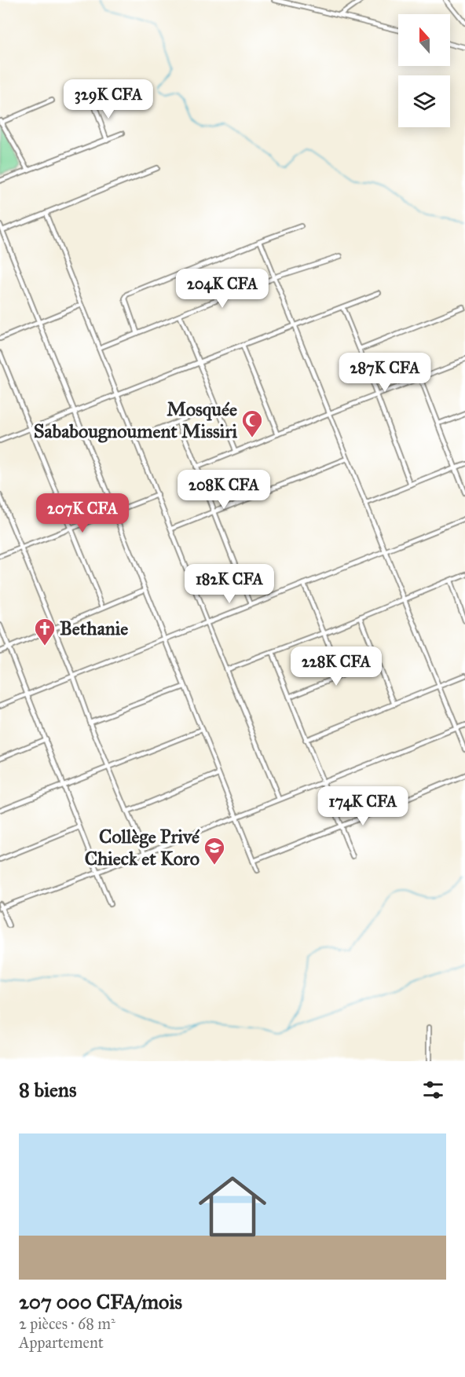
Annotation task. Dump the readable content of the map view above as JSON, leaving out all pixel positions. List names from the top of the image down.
{
  "places": {
    "mosque": ["Mosquée Sababougnoument Missiri"],
    "church": ["Bethanie"],
    "school or university": ["Collège Privé Chieck et Koro"]
  },
  "north": "top",
  "page": {
    "price": [
      "329K CFA",
      "204K CFA",
      "287K CFA",
      "208K CFA",
      "207K CFA",
      "182K CFA",
      "228K CFA",
      "174K CFA"
    ],
    "heading": "8 biens",
    "list": [
      {
        "name": "207 000 CFA/mois",
        "note": "2 pièces · 68 m² · Appartement"
      }
    ]
  }
}
